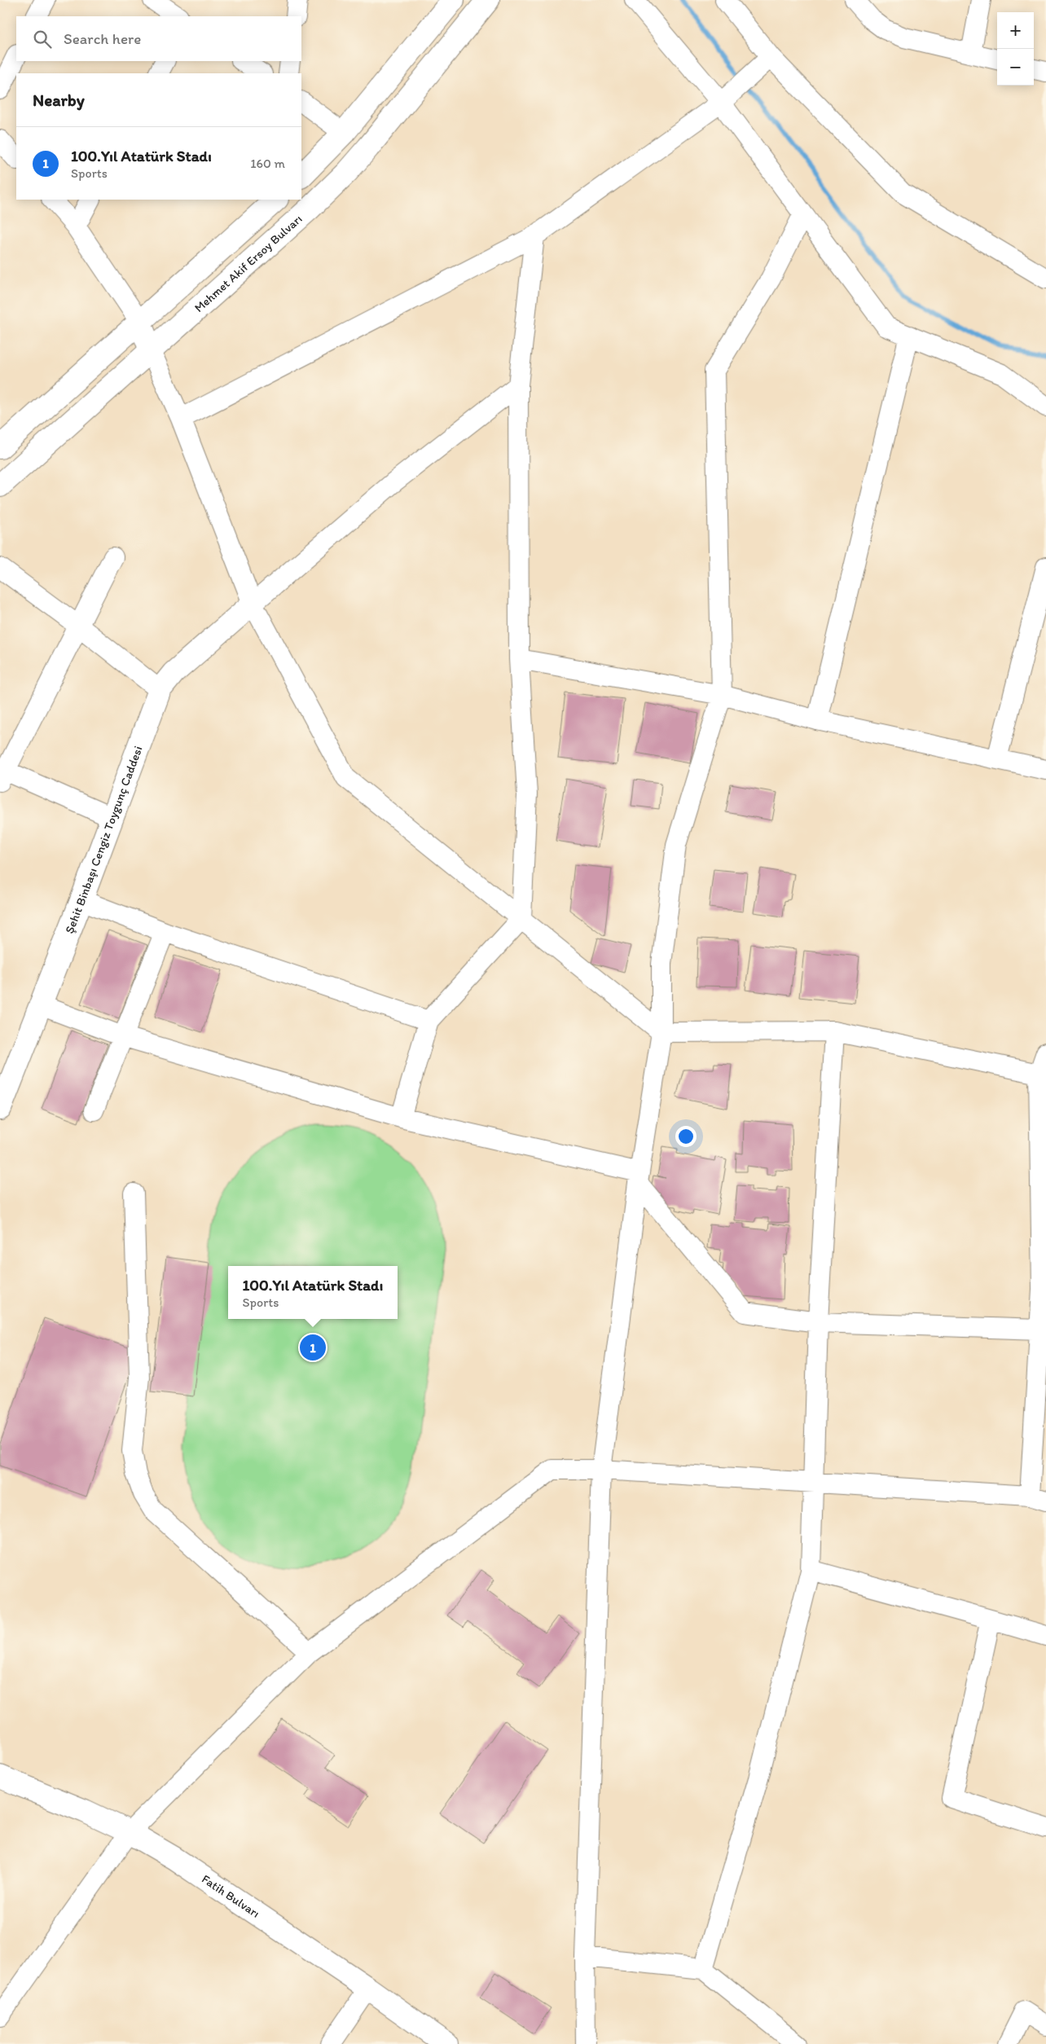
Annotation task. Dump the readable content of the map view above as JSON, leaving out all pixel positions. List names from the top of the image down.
{
  "streets": {
    "main road": ["Mehmet Akif Ersoy Bulvarı", "Şehit Binbaşı Cengiz Toygunç Caddesi", "Fatih Bulvarı"]
  },
  "page": {
    "map_buttons": ["+", "−"],
    "search": "Search here",
    "heading": "Nearby",
    "list": [
      {
        "mark": "1",
        "name": "100.Yıl Atatürk Stadı",
        "note": "Sports",
        "value": "160 m"
      }
    ],
    "popup": ["100.Yıl Atatürk Stadı", "Sports"],
    "pins": "1"
  }
}
